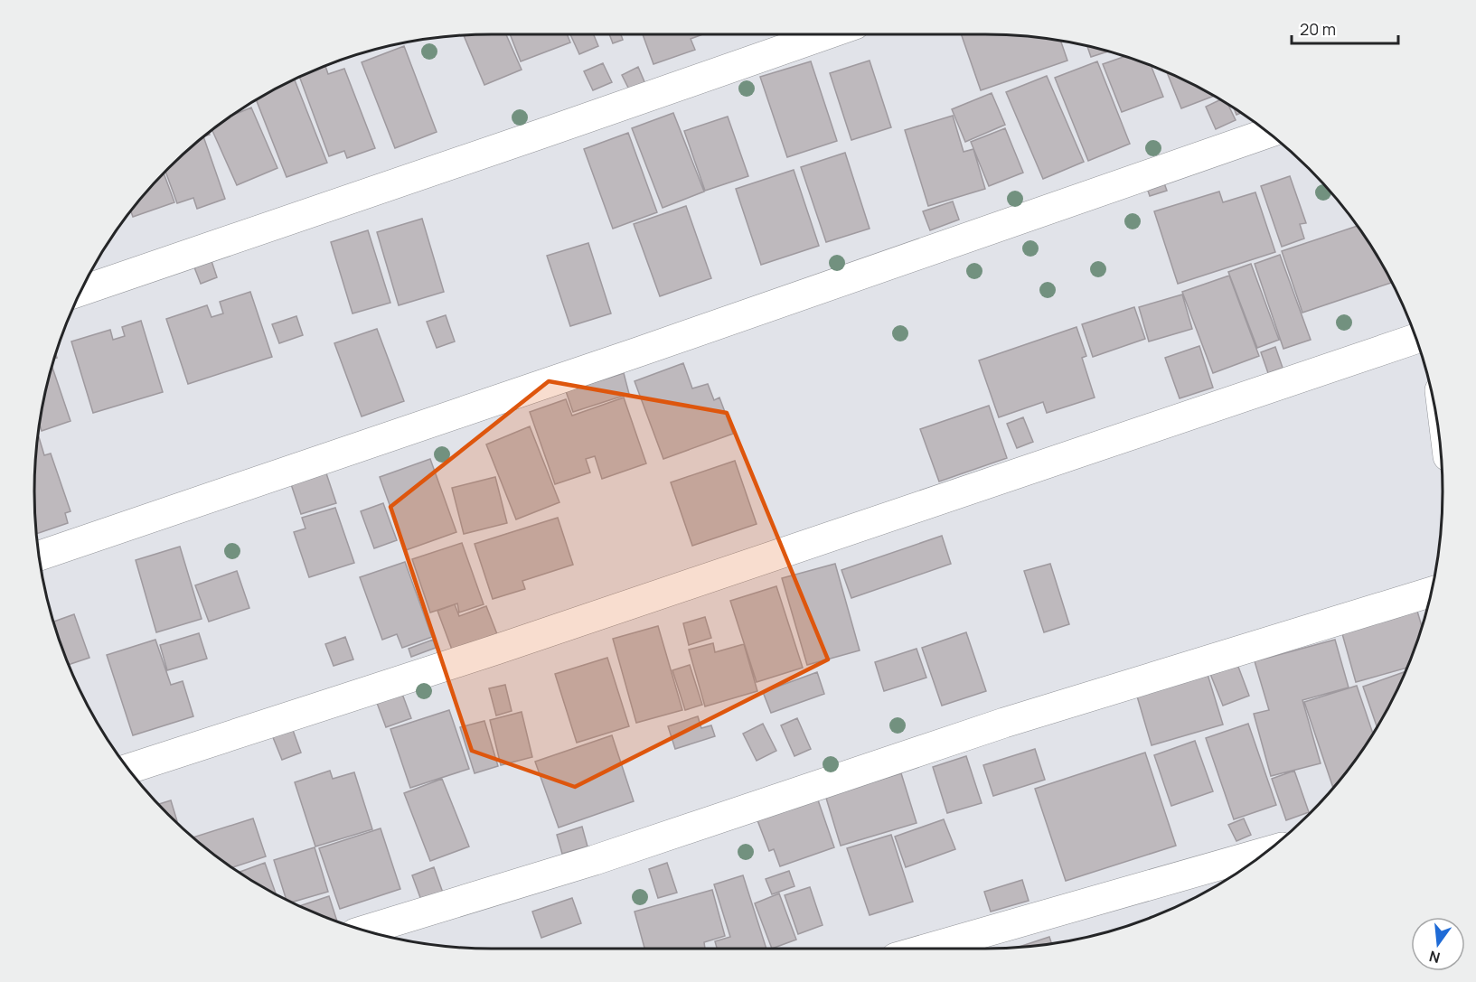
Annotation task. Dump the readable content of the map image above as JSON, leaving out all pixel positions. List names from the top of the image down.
{
  "scale_bar": "20 m",
  "north": "bottom"
}
